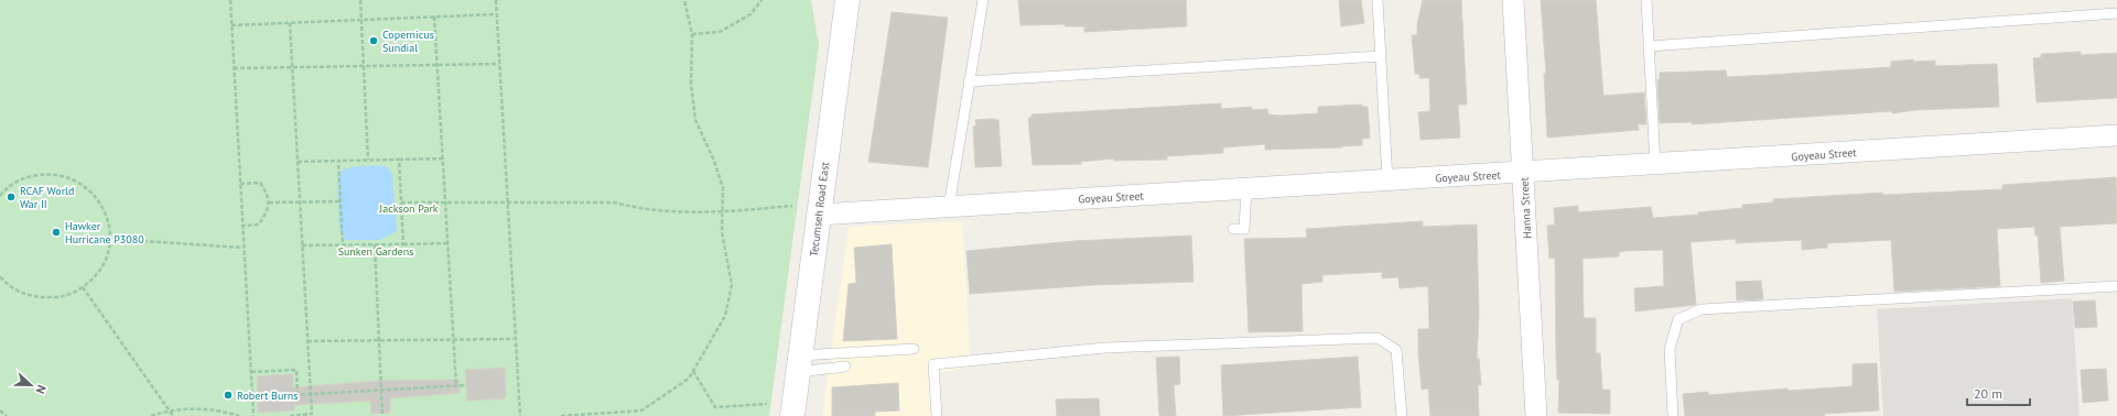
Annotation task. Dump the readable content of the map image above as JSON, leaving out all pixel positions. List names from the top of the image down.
{
  "streets": {
    "main road": ["Tecumseh Road East"],
    "street": ["Goyeau Street", "Hanna Street"]
  },
  "crossings": [
    ["Goyeau Street", "Hanna Street"],
    ["Goyeau Street", "Tecumseh Road East"]
  ],
  "parks": ["Jackson Park", "Sunken Gardens"],
  "places": [
    "Copernicus Sundial",
    "RCAF World War II",
    "Hawker Hurricane P3080",
    "Robert Burns"
  ],
  "scale_bar": "20 m",
  "north": "right"
}
